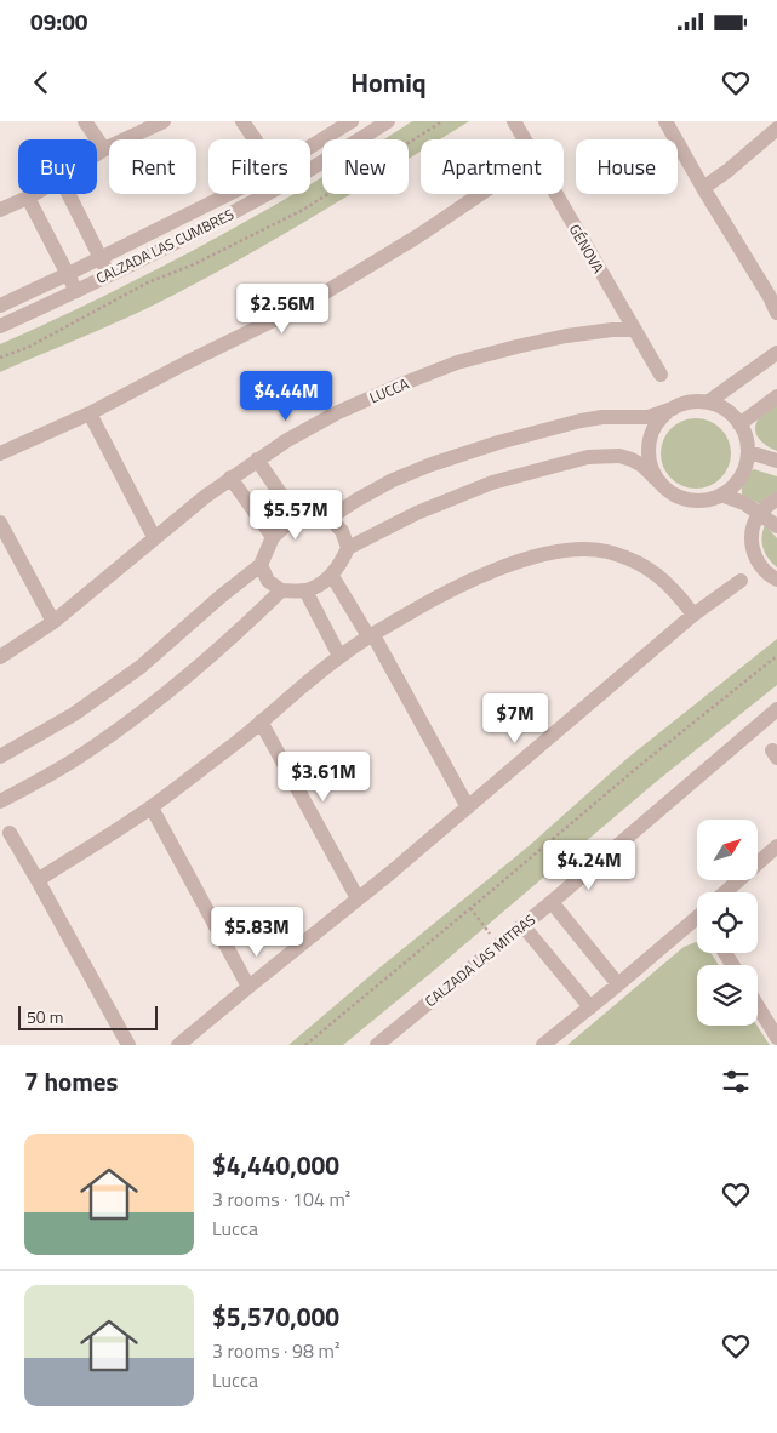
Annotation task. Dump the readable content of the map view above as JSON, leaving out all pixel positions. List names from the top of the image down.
{
  "streets": {
    "street": [
      "CALZADA LAS CUMBRES",
      "GÉNOVA",
      "LUCCA",
      "CALZADA LAS MITRAS"
    ]
  },
  "crossings": [
    ["GÉNOVA", "LUCCA"]
  ],
  "scale_bar": "50 m",
  "north": "top right",
  "page": {
    "status": "09:00",
    "header": "Homiq",
    "chip": [
      "Buy",
      "Rent",
      "Filters",
      "New",
      "Apartment",
      "House"
    ],
    "price": [
      "$2.56M",
      "$4.44M",
      "$5.57M",
      "$7M",
      "$3.61M",
      "$4.24M",
      "$5.83M"
    ],
    "scale": "50 m",
    "heading": "7 homes",
    "list": [
      {
        "name": "$4,440,000",
        "note": "3 rooms · 104 m² · Lucca"
      },
      {
        "name": "$5,570,000",
        "note": "3 rooms · 98 m² · Lucca"
      }
    ]
  }
}
